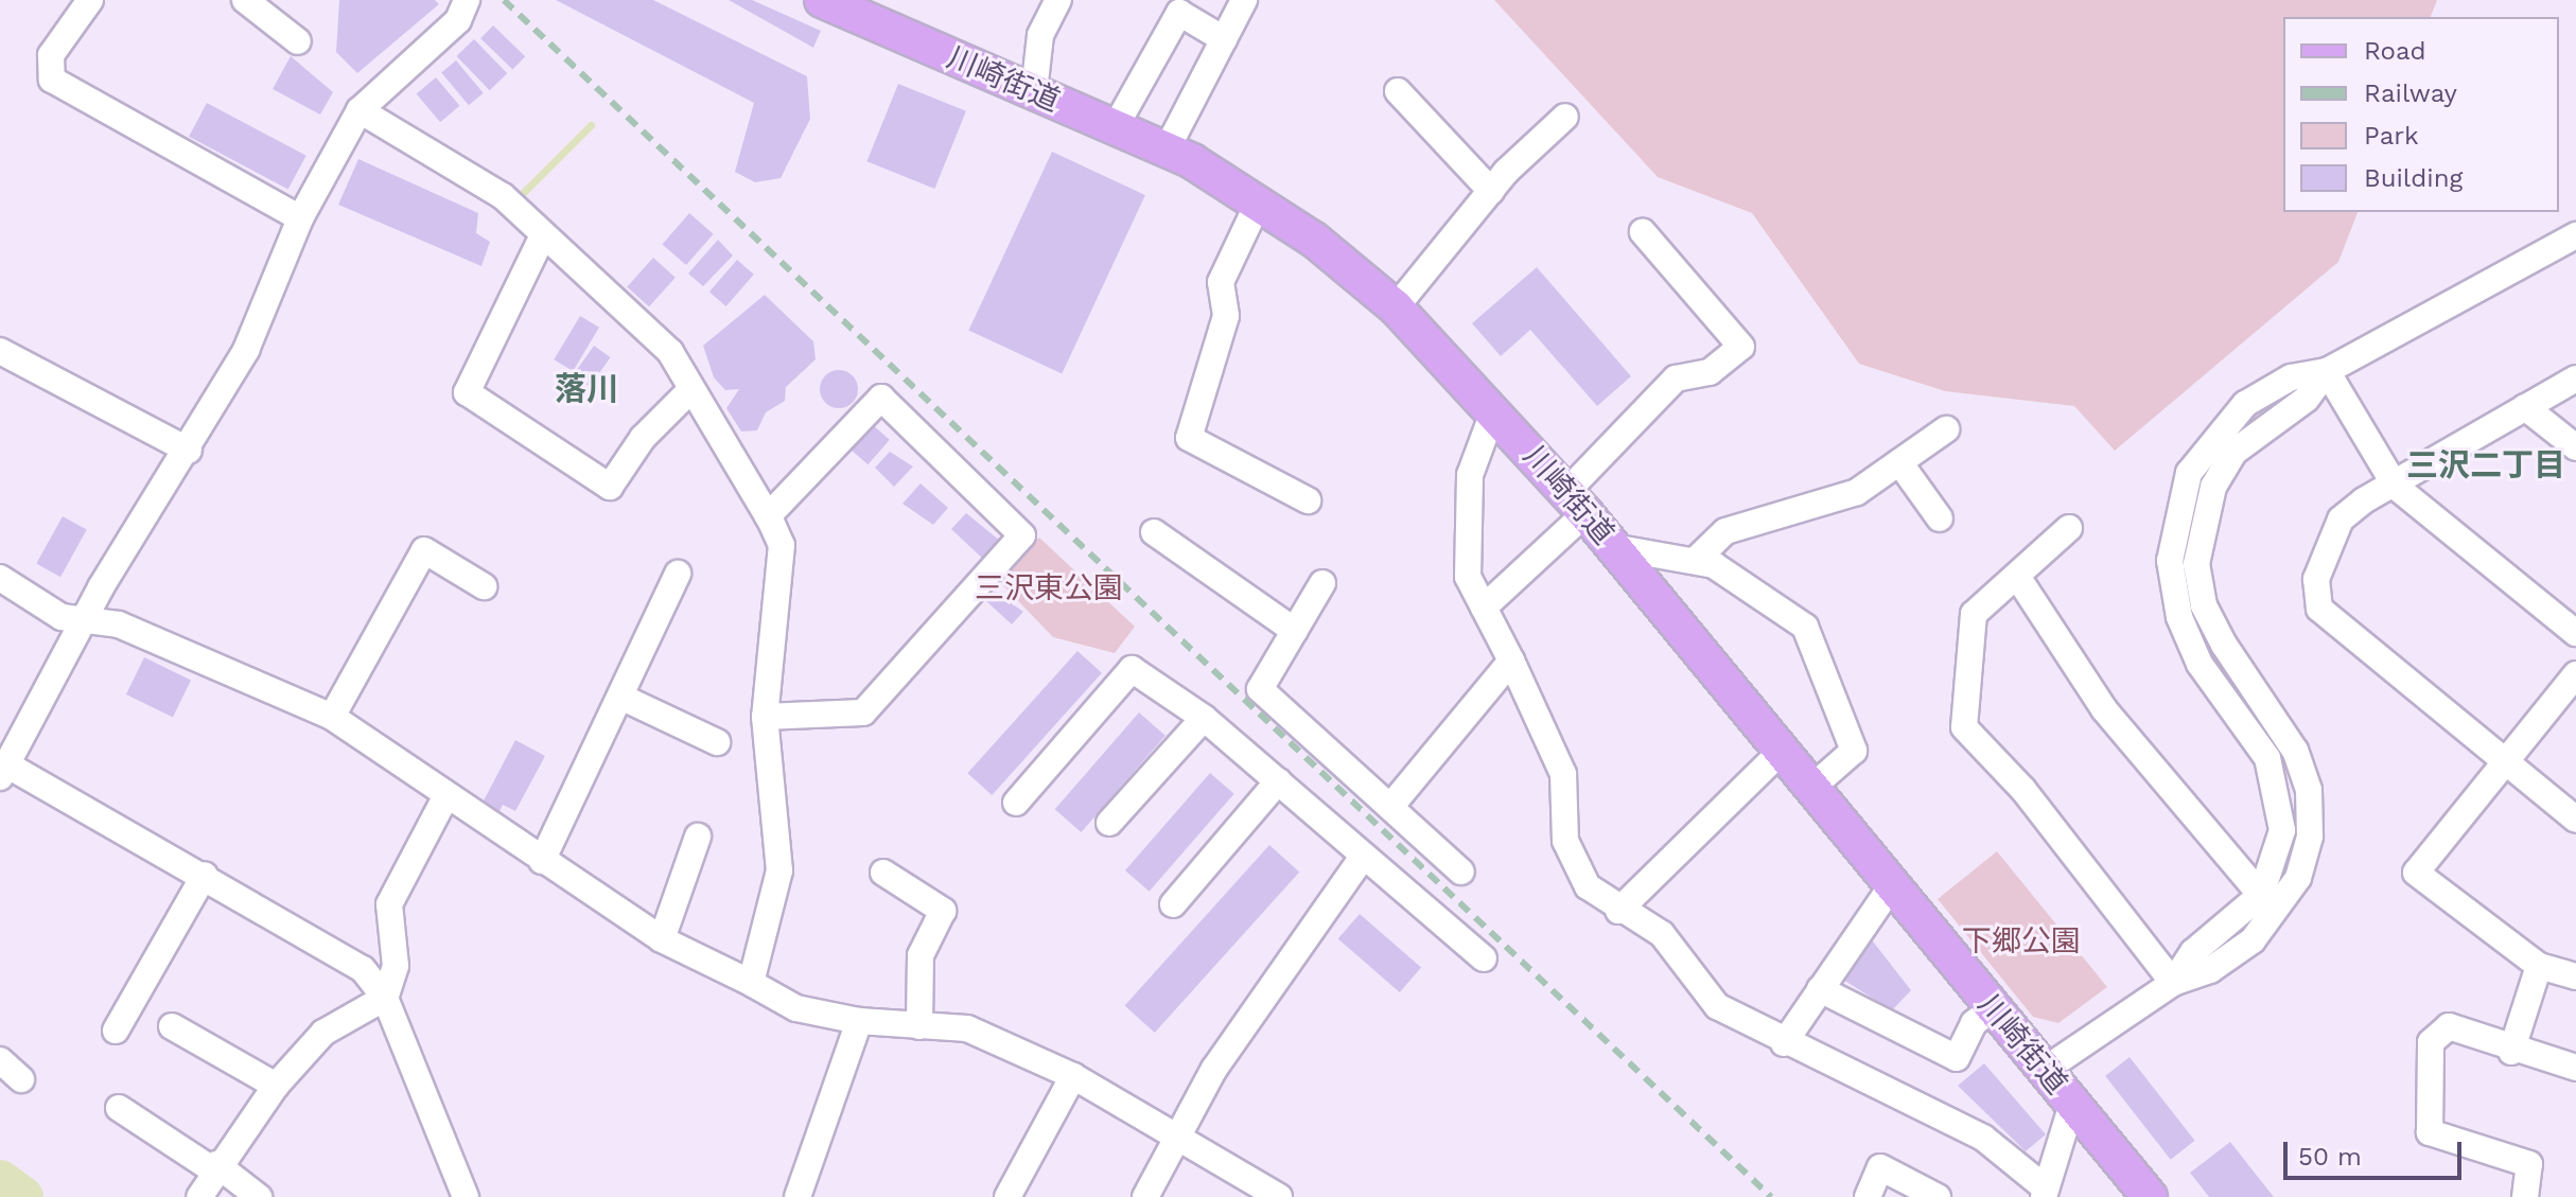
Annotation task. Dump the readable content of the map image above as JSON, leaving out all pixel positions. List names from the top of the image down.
{
  "streets": {
    "main road": ["川崎街道"]
  },
  "districts": ["落川", "三沢二丁目"],
  "parks": ["三沢東公園", "下郷公園"],
  "legend": [
    "Road",
    "Railway",
    "Park",
    "Building"
  ],
  "scale_bar": "50 m"
}
